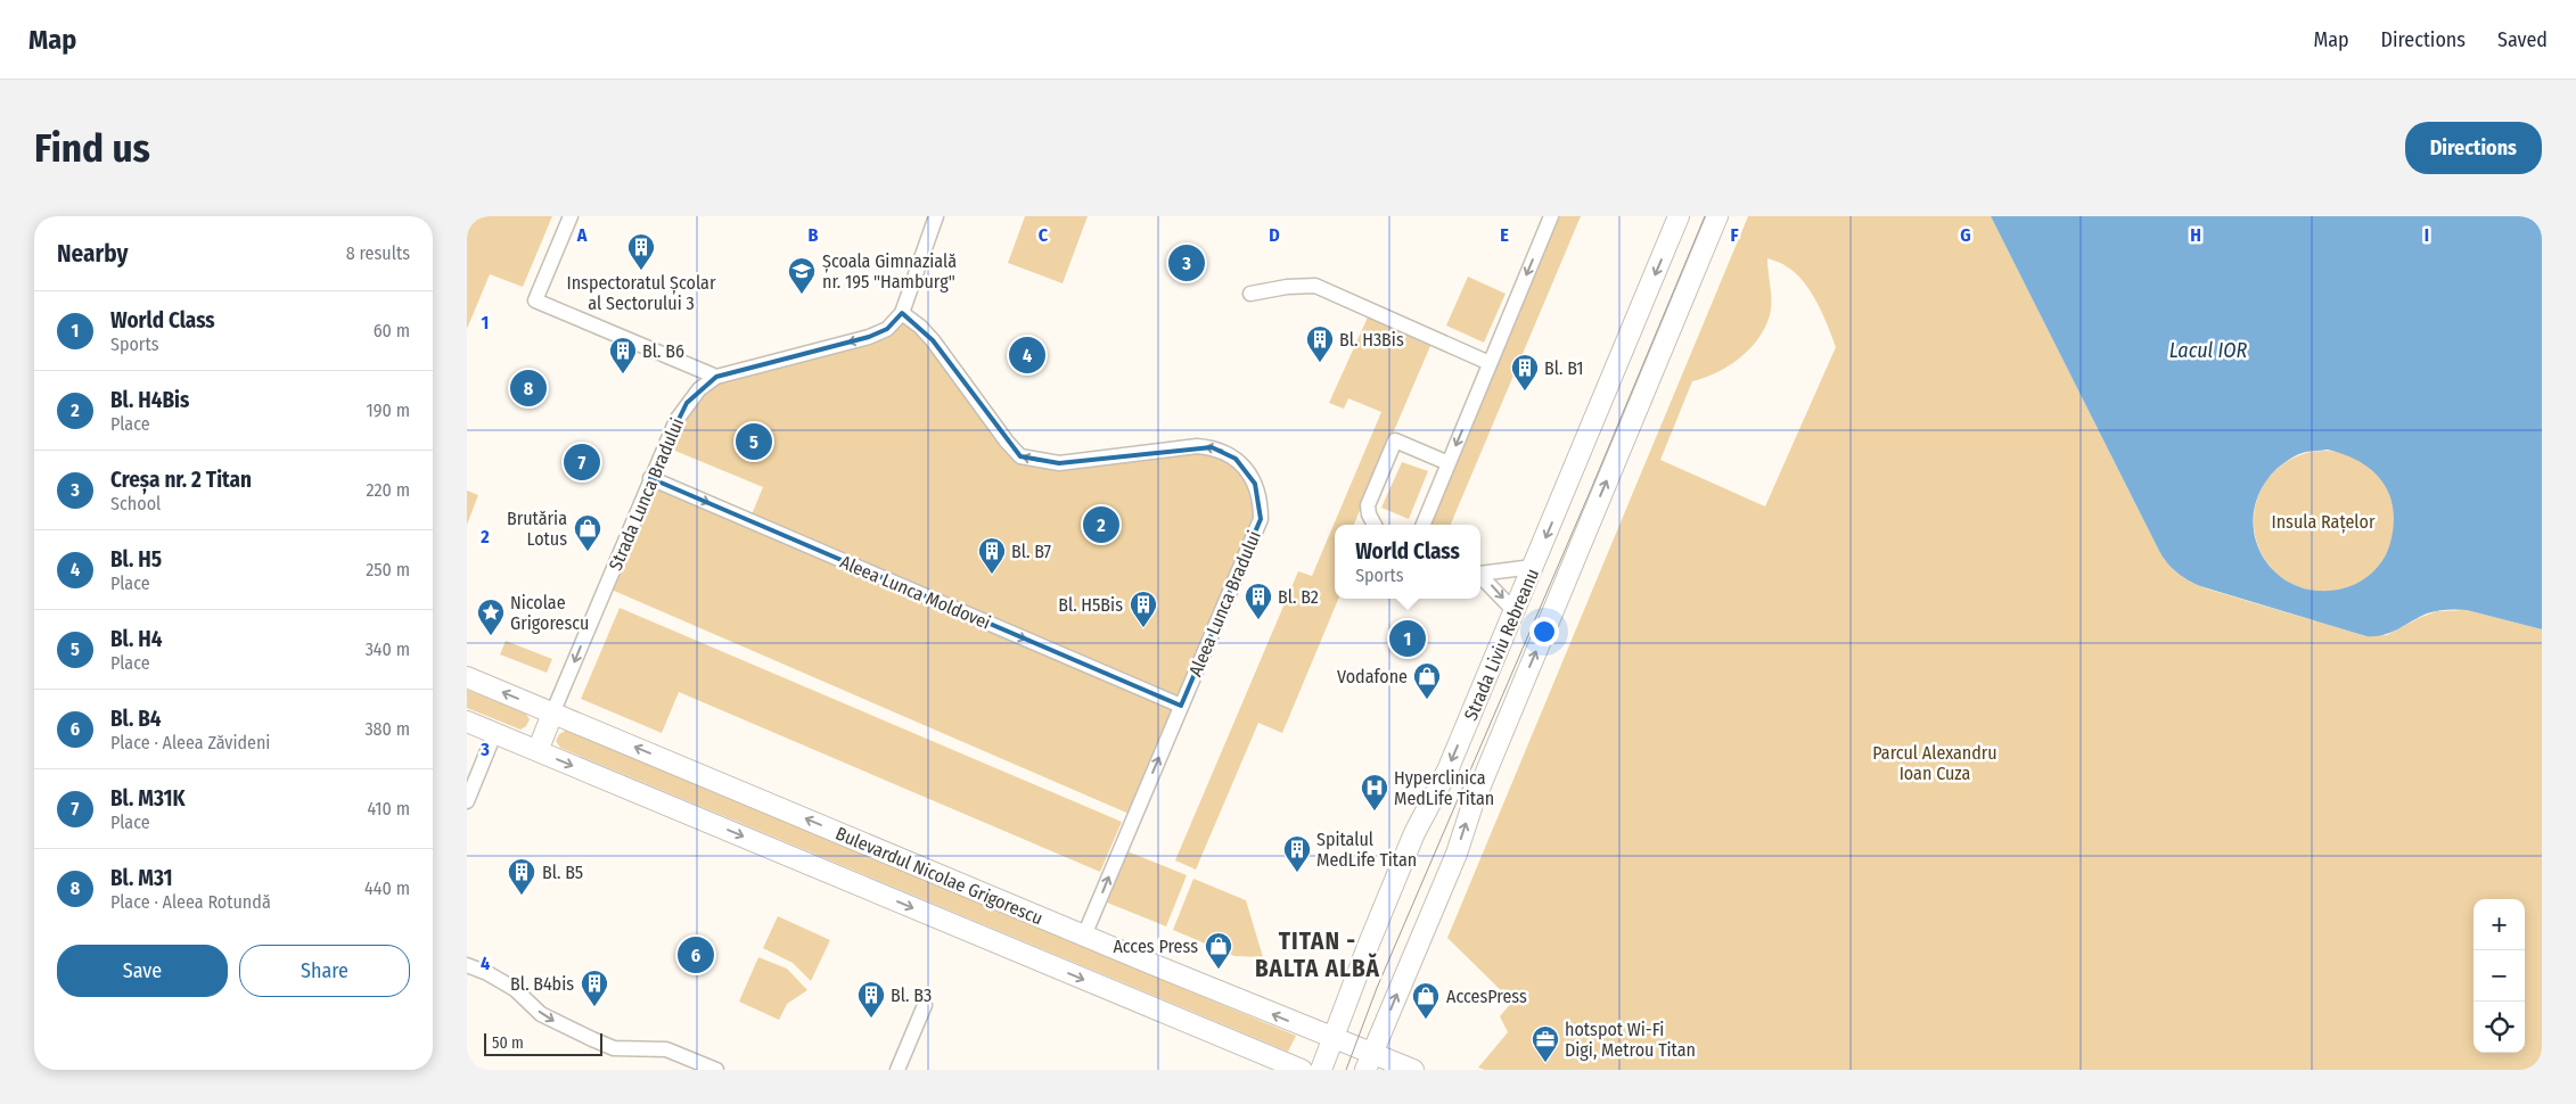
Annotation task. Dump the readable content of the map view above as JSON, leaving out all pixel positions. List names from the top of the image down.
{
  "streets": {
    "main road": ["Strada Liviu Rebreanu", "Bulevardul Nicolae Grigorescu"],
    "street": ["Strada Lunca Bradului", "Aleea Lunca Moldovei", "Aleea Lunca Bradului"]
  },
  "crossings": [
    ["Strada Lunca Bradului", "Aleea Lunca Moldovei"],
    ["Strada Lunca Bradului", "Aleea Lunca Bradului"],
    ["Strada Lunca Bradului", "Bulevardul Nicolae Grigorescu"],
    ["Aleea Lunca Moldovei", "Aleea Lunca Bradului"],
    ["Aleea Lunca Bradului", "Bulevardul Nicolae Grigorescu"],
    ["Strada Liviu Rebreanu", "Bulevardul Nicolae Grigorescu"]
  ],
  "one_way": ["Strada Lunca Bradului", "Aleea Lunca Moldovei"],
  "districts": ["TITAN - BALTA ALBĂ"],
  "water": ["Lacul IOR"],
  "parks": ["Insula Rațelor", "Parcul Alexandru Ioan Cuza"],
  "places": {
    "building": [
      "Inspectoratul Școlar al Sectorului 3",
      "Bl. H3Bis",
      "Bl. B6",
      "Bl. B1",
      "Bl. B7",
      "Bl. B2",
      "Bl. H5Bis",
      "Spitalul MedLife Titan",
      "Bl. B5",
      "Bl. B4bis",
      "Bl. B3"
    ],
    "school or university": ["Școala Gimnazială nr. 195 \"Hamburg\""],
    "shop": [
      "Brutăria Lotus",
      "Vodafone",
      "Acces Press",
      "AccesPress"
    ],
    "place": ["Nicolae Grigorescu"],
    "hospital": ["Hyperclinica MedLife Titan"],
    "office": ["hotspot Wi-Fi Digi, Metrou Titan"]
  },
  "scale_bar": "50 m",
  "page": {
    "header": "Map",
    "nav": ["Map", "Directions", "Saved"],
    "buttons": [
      "Directions",
      ["Save", "Share"]
    ],
    "title": "Find us",
    "heading": ["Nearby", "8 results"],
    "pins": [
      "3",
      "4",
      "8",
      "5",
      "7",
      "2",
      "1",
      "6"
    ],
    "list": [
      {
        "mark": "1",
        "name": "World Class",
        "note": "Sports",
        "value": "60 m"
      },
      {
        "mark": "2",
        "name": "Bl. H4Bis",
        "note": "Place",
        "value": "190 m"
      },
      {
        "mark": "3",
        "name": "Creșa nr. 2 Titan",
        "note": "School",
        "value": "220 m"
      },
      {
        "mark": "4",
        "name": "Bl. H5",
        "note": "Place",
        "value": "250 m"
      },
      {
        "mark": "5",
        "name": "Bl. H4",
        "note": "Place",
        "value": "340 m"
      },
      {
        "mark": "6",
        "name": "Bl. B4",
        "note": "Place · Aleea Zăvideni",
        "value": "380 m"
      },
      {
        "mark": "7",
        "name": "Bl. M31K",
        "note": "Place",
        "value": "410 m"
      },
      {
        "mark": "8",
        "name": "Bl. M31",
        "note": "Place · Aleea Rotundă",
        "value": "440 m"
      }
    ],
    "popup": ["World Class", "Sports"],
    "map_buttons": ["+", "−"],
    "scale": "50 m"
  },
  "grid": {
    "columns": [
      "A",
      "B",
      "C",
      "D",
      "E",
      "F",
      "G",
      "H",
      "I"
    ],
    "rows": [
      "1",
      "2",
      "3",
      "4"
    ]
  }
}
